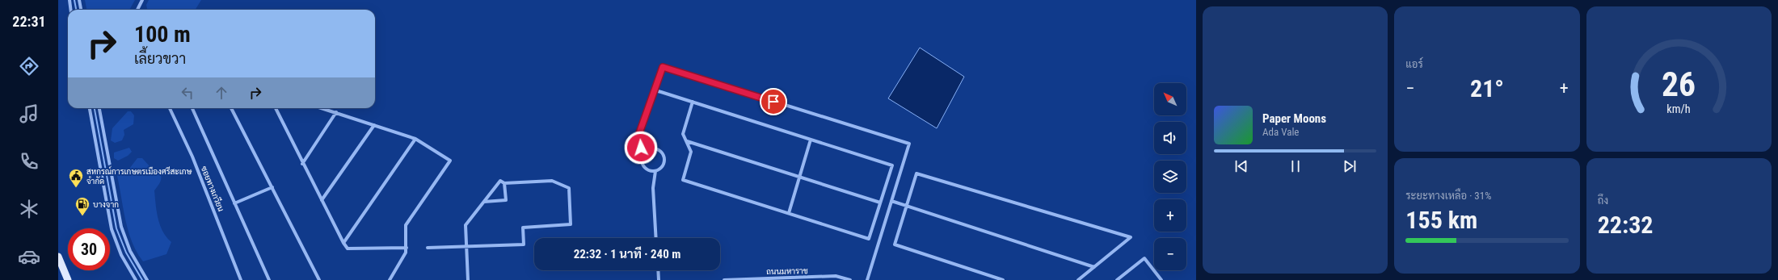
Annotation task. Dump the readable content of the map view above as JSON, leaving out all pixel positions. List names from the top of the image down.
{
  "streets": {
    "street": ["ซอยทางเกวียน", "ถนนมหาราช"]
  },
  "places": {
    "public building": ["สหกรณ์การเกษตรเมืองศรีสะเกษ จำกัด"],
    "fuel station": ["บางจาก"]
  },
  "north": "top left",
  "page": {
    "tabs": "22:31",
    "tile": [
      "แอร์",
      ["ระยะทางเหลือ · 31%", "155 km"],
      ["ถึง", "22:32"]
    ],
    "turn": ["100 m", "เลี้ยวขวา"],
    "heat": ["−", "21°", "+"],
    "map_buttons": ["+", "−"],
    "song": ["Paper Moons", "Ada Vale"],
    "limit": "30",
    "trip": "22:32 · 1 นาที · 240 m",
    "gauge": ["26", "km/h"]
  }
}
